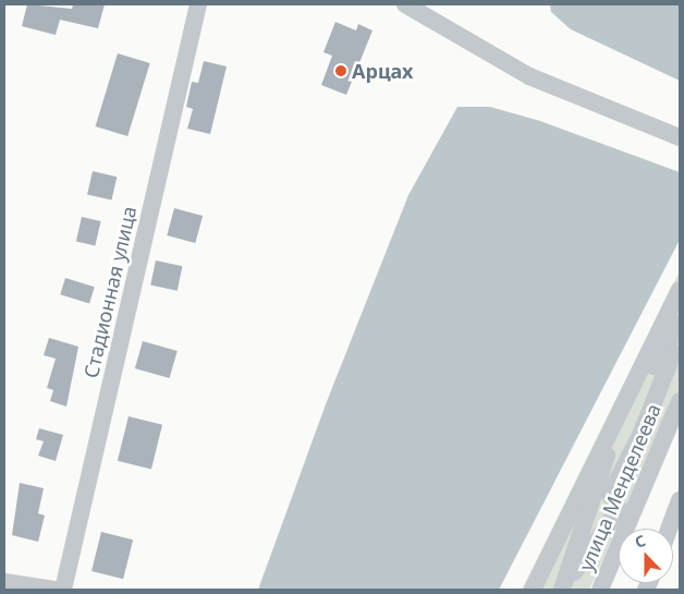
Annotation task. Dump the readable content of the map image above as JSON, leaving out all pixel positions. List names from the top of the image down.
{
  "streets": {
    "street": ["Стадионная улица", "улица Менделеева"]
  },
  "places": ["Арцах"],
  "north": "top"
}
